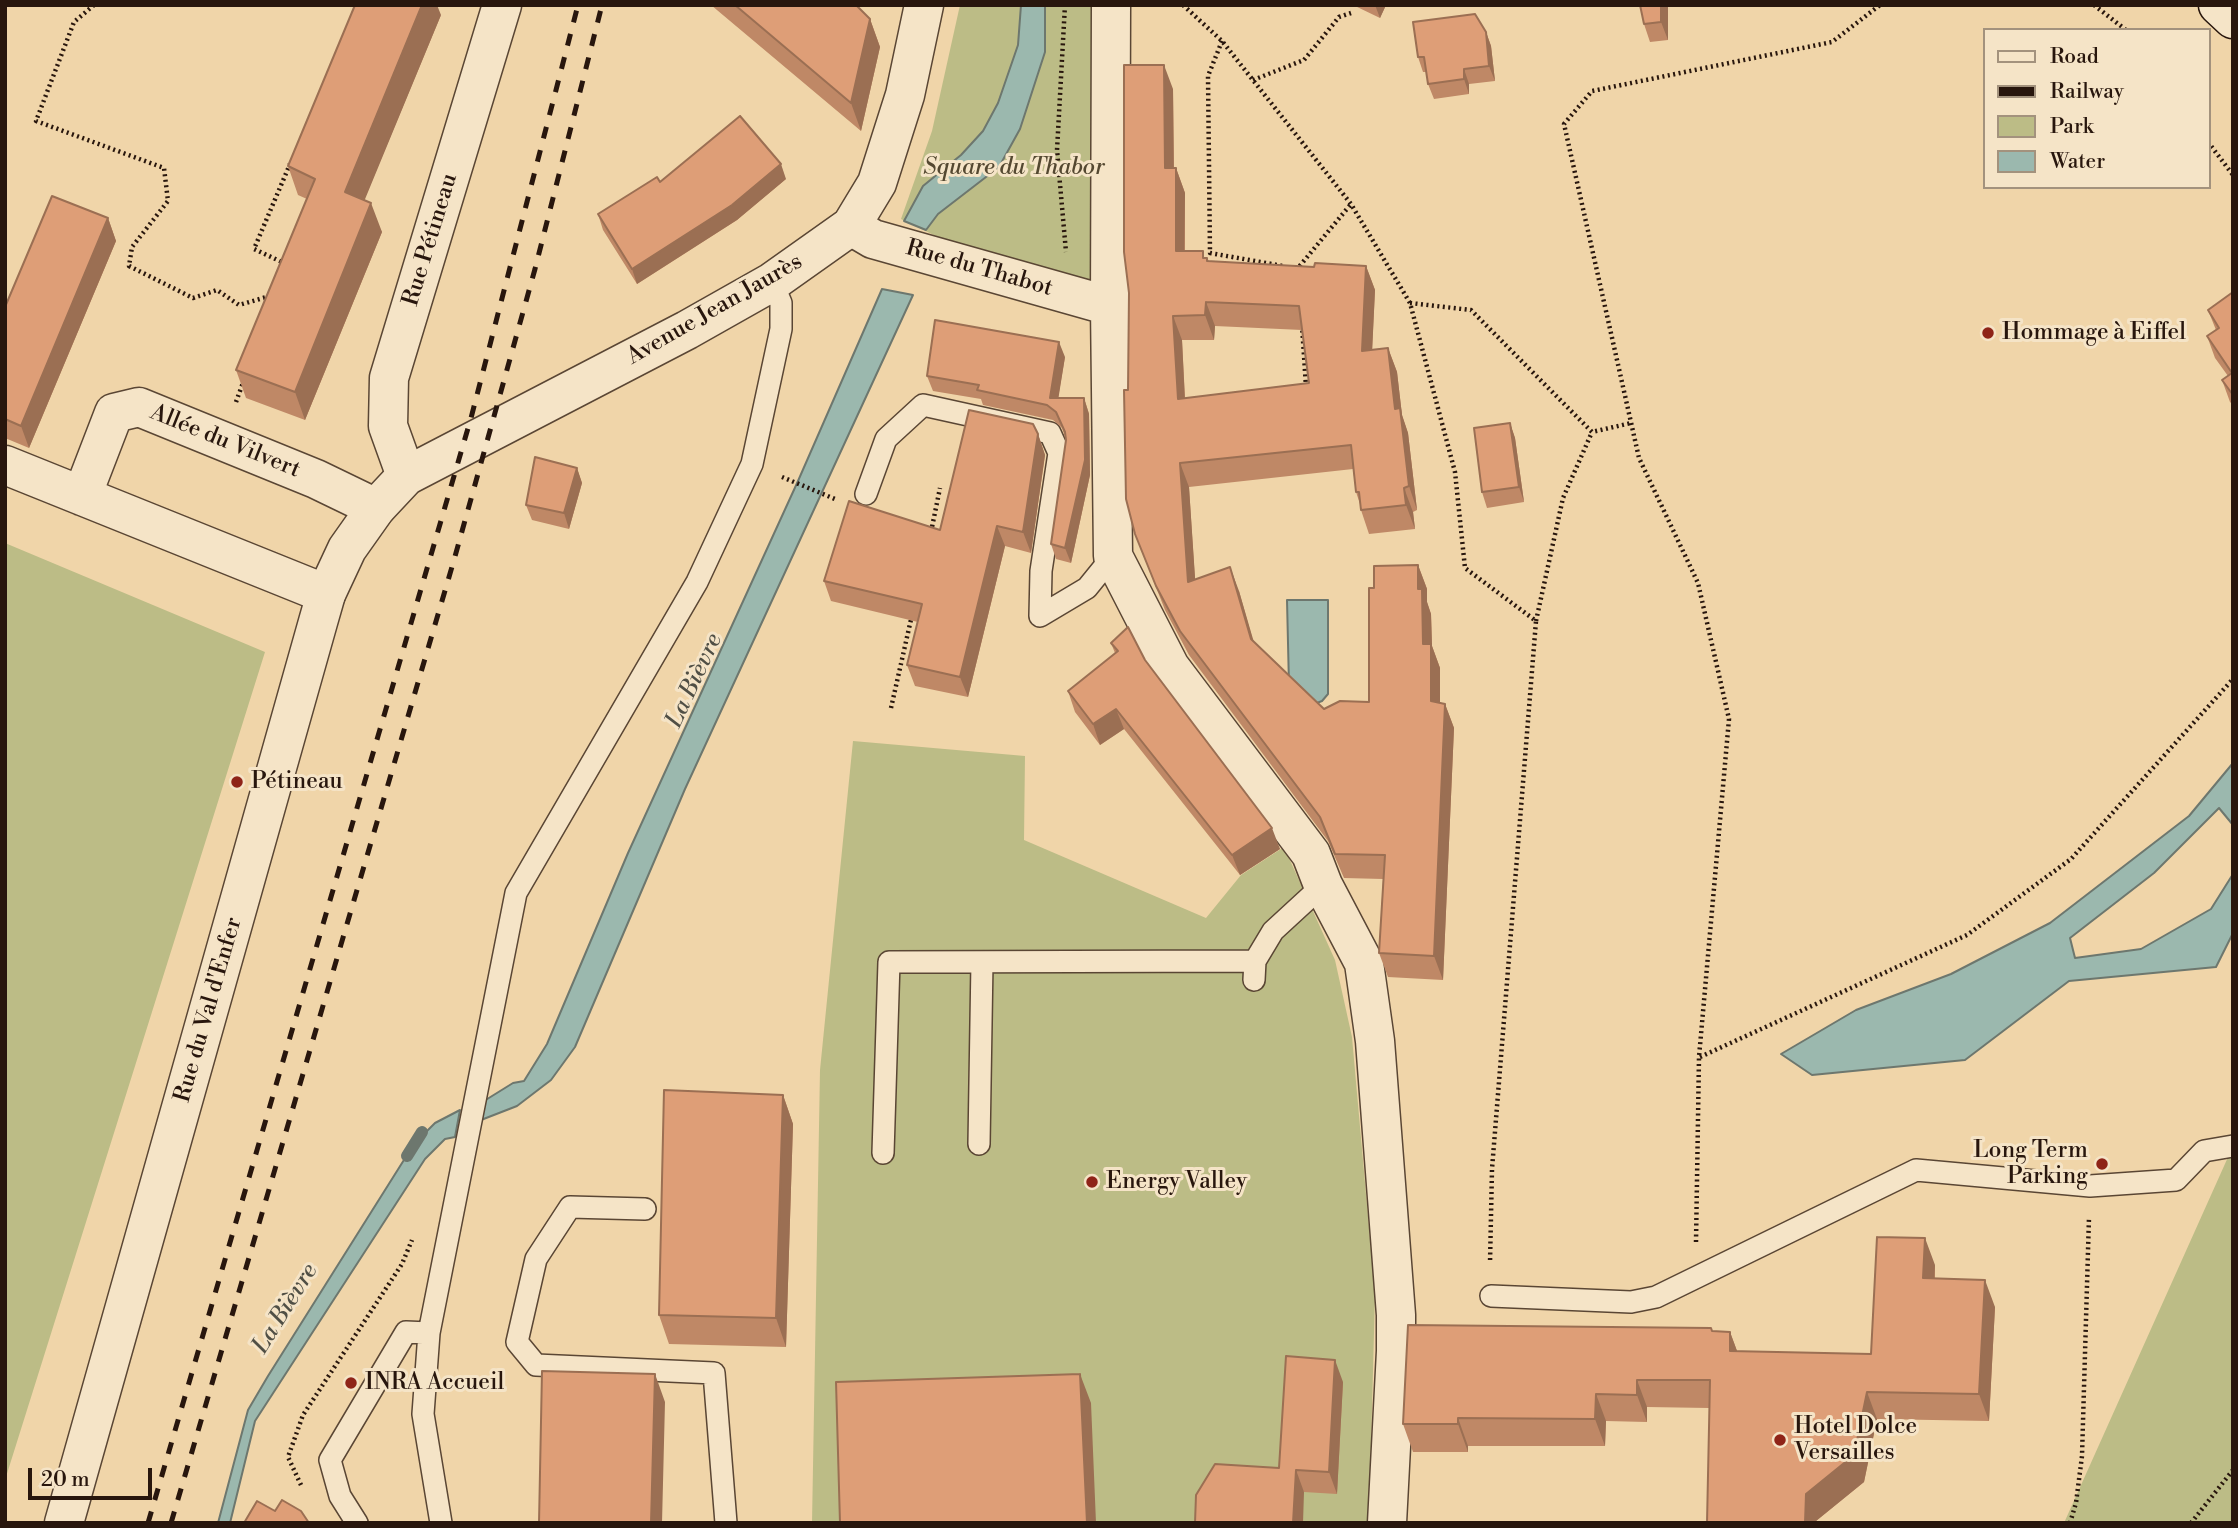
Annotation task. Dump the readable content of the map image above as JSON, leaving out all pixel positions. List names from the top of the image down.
{
  "streets": {
    "street": [
      "Rue Pétineau",
      "Rue du Thabot",
      "Avenue Jean Jaurès",
      "Allée du Vilvert",
      "Rue du Val d'Enfer"
    ]
  },
  "crossings": [
    ["Rue Pétineau", "Avenue Jean Jaurès"],
    ["Rue du Thabot", "Avenue Jean Jaurès"],
    ["Avenue Jean Jaurès", "Allée du Vilvert"],
    ["Avenue Jean Jaurès", "Rue du Val d'Enfer"],
    ["Allée du Vilvert", "Rue du Val d'Enfer"]
  ],
  "water": ["La Bièvre"],
  "parks": ["Square du Thabor"],
  "places": [
    "Hommage à Eiffel",
    "Pétineau",
    "Long Term Parking",
    "Energy Valley",
    "INRA Accueil",
    "Hotel Dolce Versailles"
  ],
  "legend": [
    "Road",
    "Railway",
    "Park",
    "Water"
  ],
  "scale_bar": "20 m"
}
